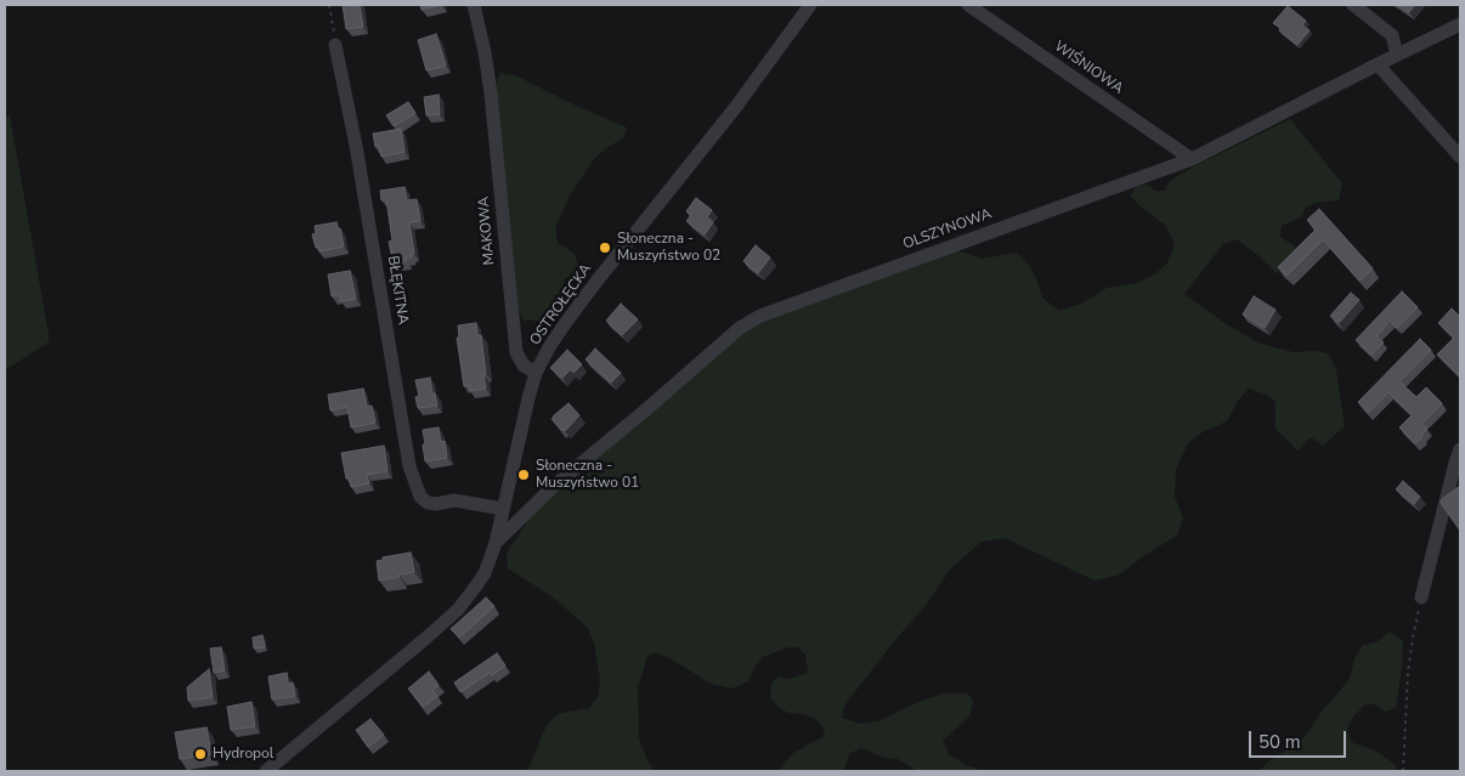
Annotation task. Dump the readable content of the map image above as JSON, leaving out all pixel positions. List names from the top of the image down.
{
  "streets": {
    "street": [
      "WIŚNIOWA",
      "OLSZYNOWA",
      "MAKOWA",
      "BŁĘKITNA",
      "OSTROŁĘCKA"
    ]
  },
  "crossings": [
    ["WIŚNIOWA", "OLSZYNOWA"],
    ["OLSZYNOWA", "OSTROŁĘCKA"],
    ["MAKOWA", "OSTROŁĘCKA"],
    ["BŁĘKITNA", "OSTROŁĘCKA"]
  ],
  "places": ["Słoneczna - Muszyństwo 02", "Słoneczna - Muszyństwo 01", "Hydropol"],
  "scale_bar": "50 m"
}
